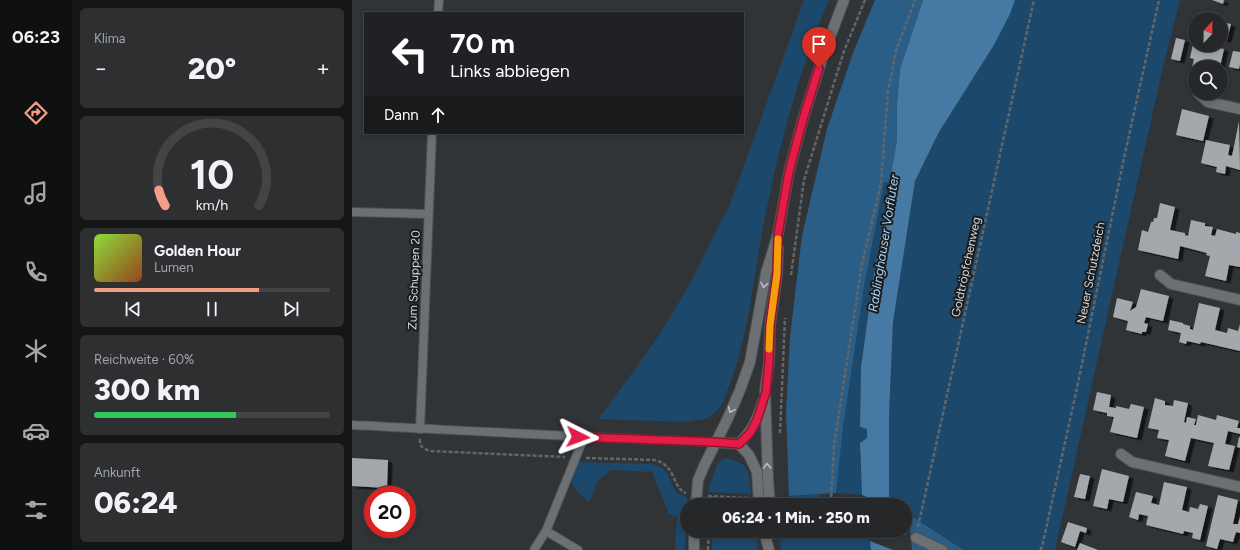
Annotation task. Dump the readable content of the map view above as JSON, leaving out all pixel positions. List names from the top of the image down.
{
  "streets": {
    "lane": ["Zum Schuppen 20"],
    "path": ["Goldtröpfchenweg", "Neuer Schutzdeich"]
  },
  "water": ["Rablinghauser Vorfluter"],
  "north": "top",
  "page": {
    "tabs": "06:23",
    "tile": [
      "Klima",
      ["Reichweite · 60%", "300 km"],
      ["Ankunft", "06:24"]
    ],
    "turn": ["70 m", "Links abbiegen"],
    "heat": ["−", "20°", "+"],
    "then": "Dann",
    "song": ["Golden Hour", "Lumen"],
    "limit": "20",
    "trip": "06:24 · 1 Min. · 250 m",
    "gauge": ["10", "km/h"]
  }
}
